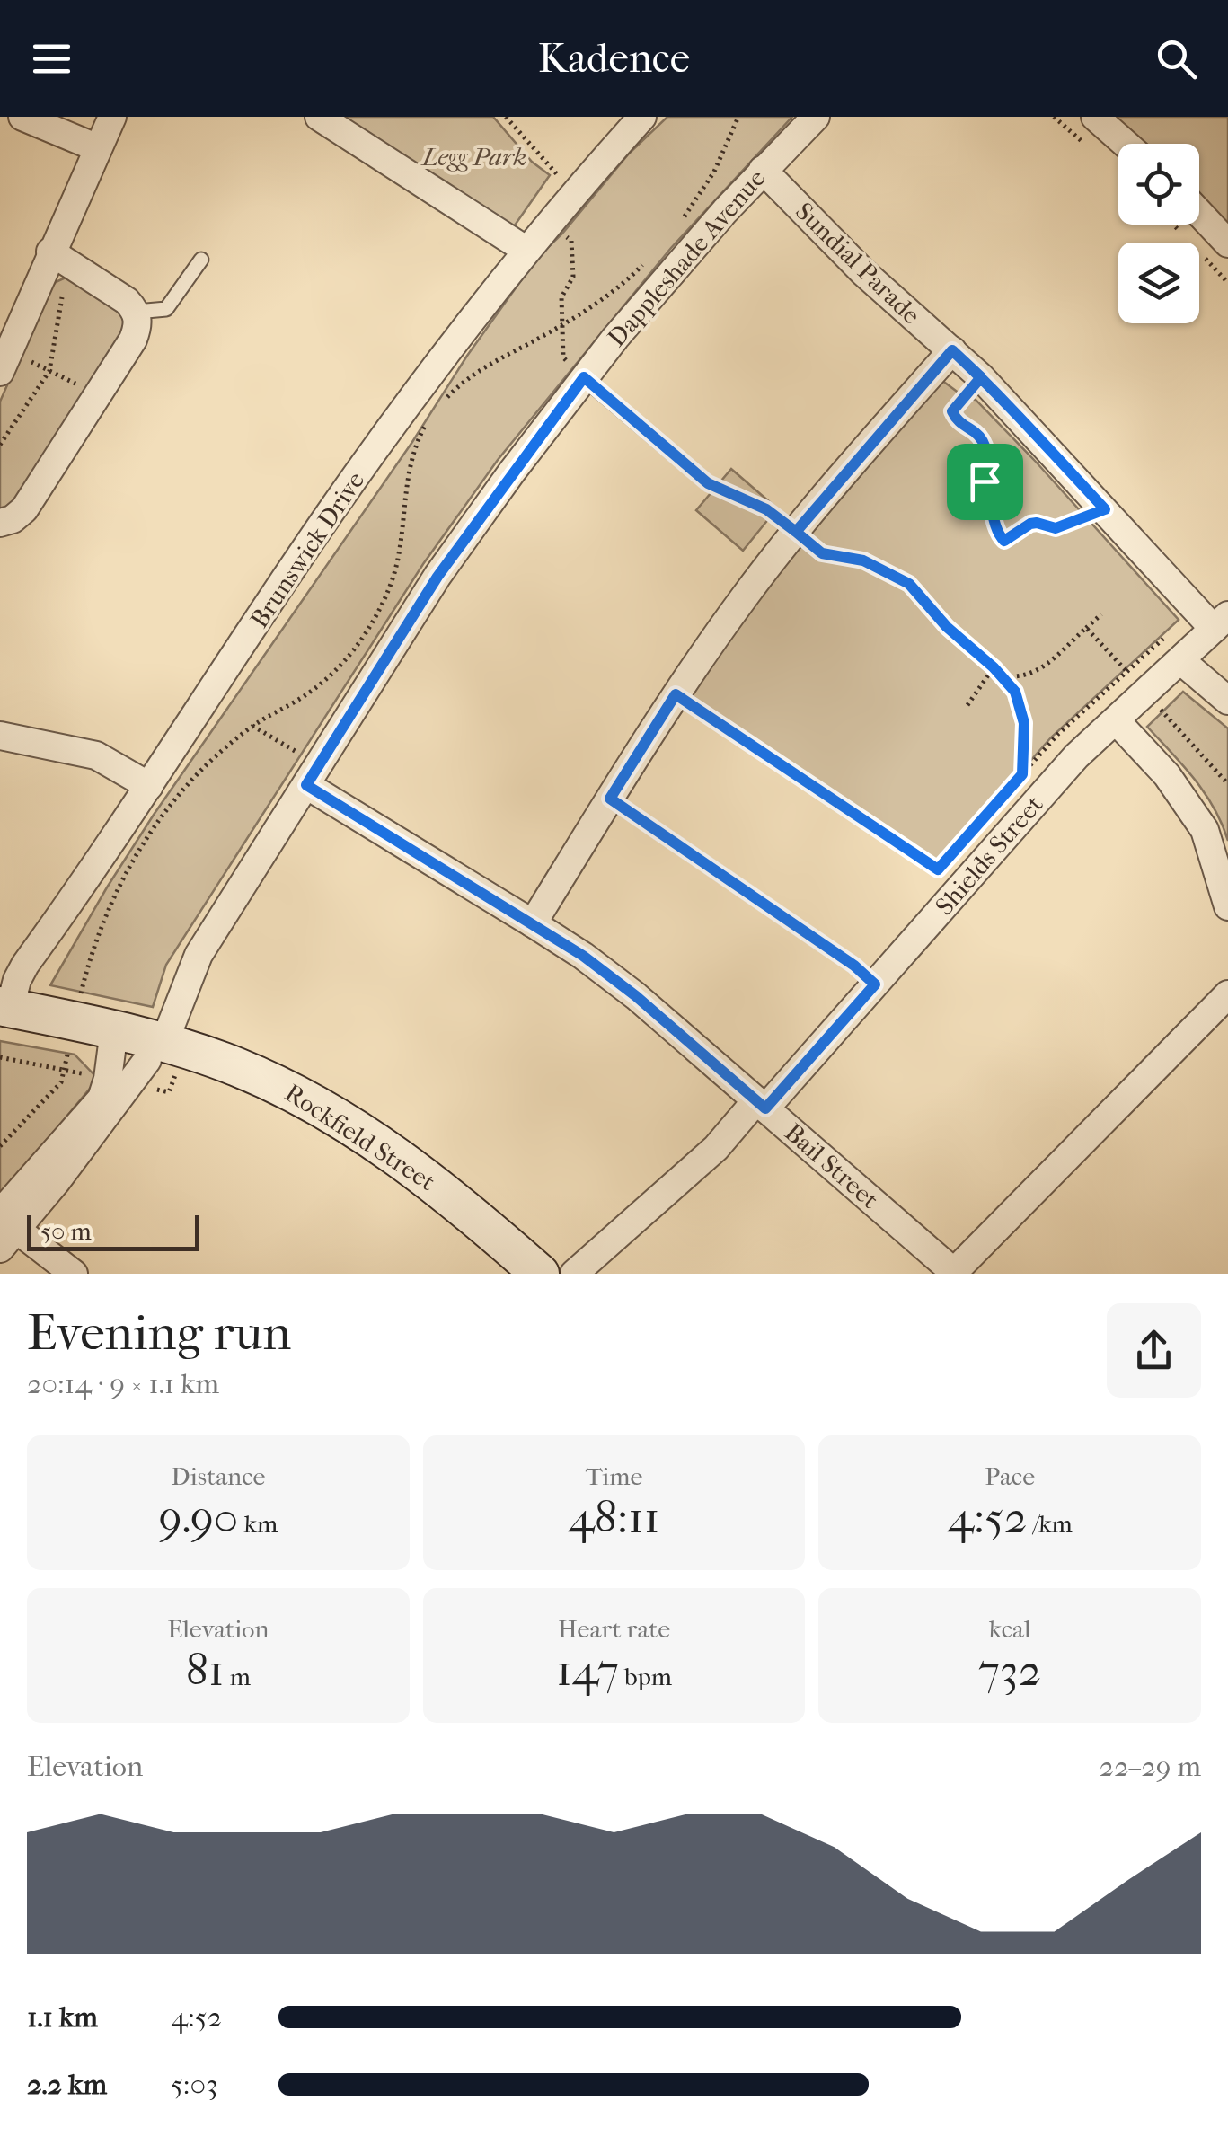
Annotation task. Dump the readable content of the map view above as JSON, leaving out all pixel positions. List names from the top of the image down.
{
  "streets": {
    "street": [
      "Dappleshade Avenue",
      "Sundial Parade",
      "Brunswick Drive",
      "Shields Street",
      "Rockfield Street",
      "Bail Street"
    ]
  },
  "crossings": [
    ["Dappleshade Avenue", "Sundial Parade"],
    ["Dappleshade Avenue", "Rockfield Street"],
    ["Dappleshade Avenue", "Bail Street"],
    ["Sundial Parade", "Shields Street"],
    ["Brunswick Drive", "Rockfield Street"],
    ["Shields Street", "Bail Street"]
  ],
  "parks": ["Legg Park"],
  "scale_bar": "50 m",
  "page": {
    "header": "Kadence",
    "scale": "50 m",
    "heading": ["Evening run", "20:14 · 9 × 1.1 km"],
    "stats": [
      ["Distance", "9.90 km"],
      ["Time", "48:11"],
      ["Pace", "4:52 /km"],
      ["Elevation", "81 m"],
      ["Heart rate", "147 bpm"],
      ["kcal", "732"]
    ],
    "chart": ["Elevation", "22–29 m"],
    "list": [
      {
        "name": "1.1 km",
        "note": "4:52"
      },
      {
        "name": "2.2 km",
        "note": "5:03"
      }
    ]
  }
}
